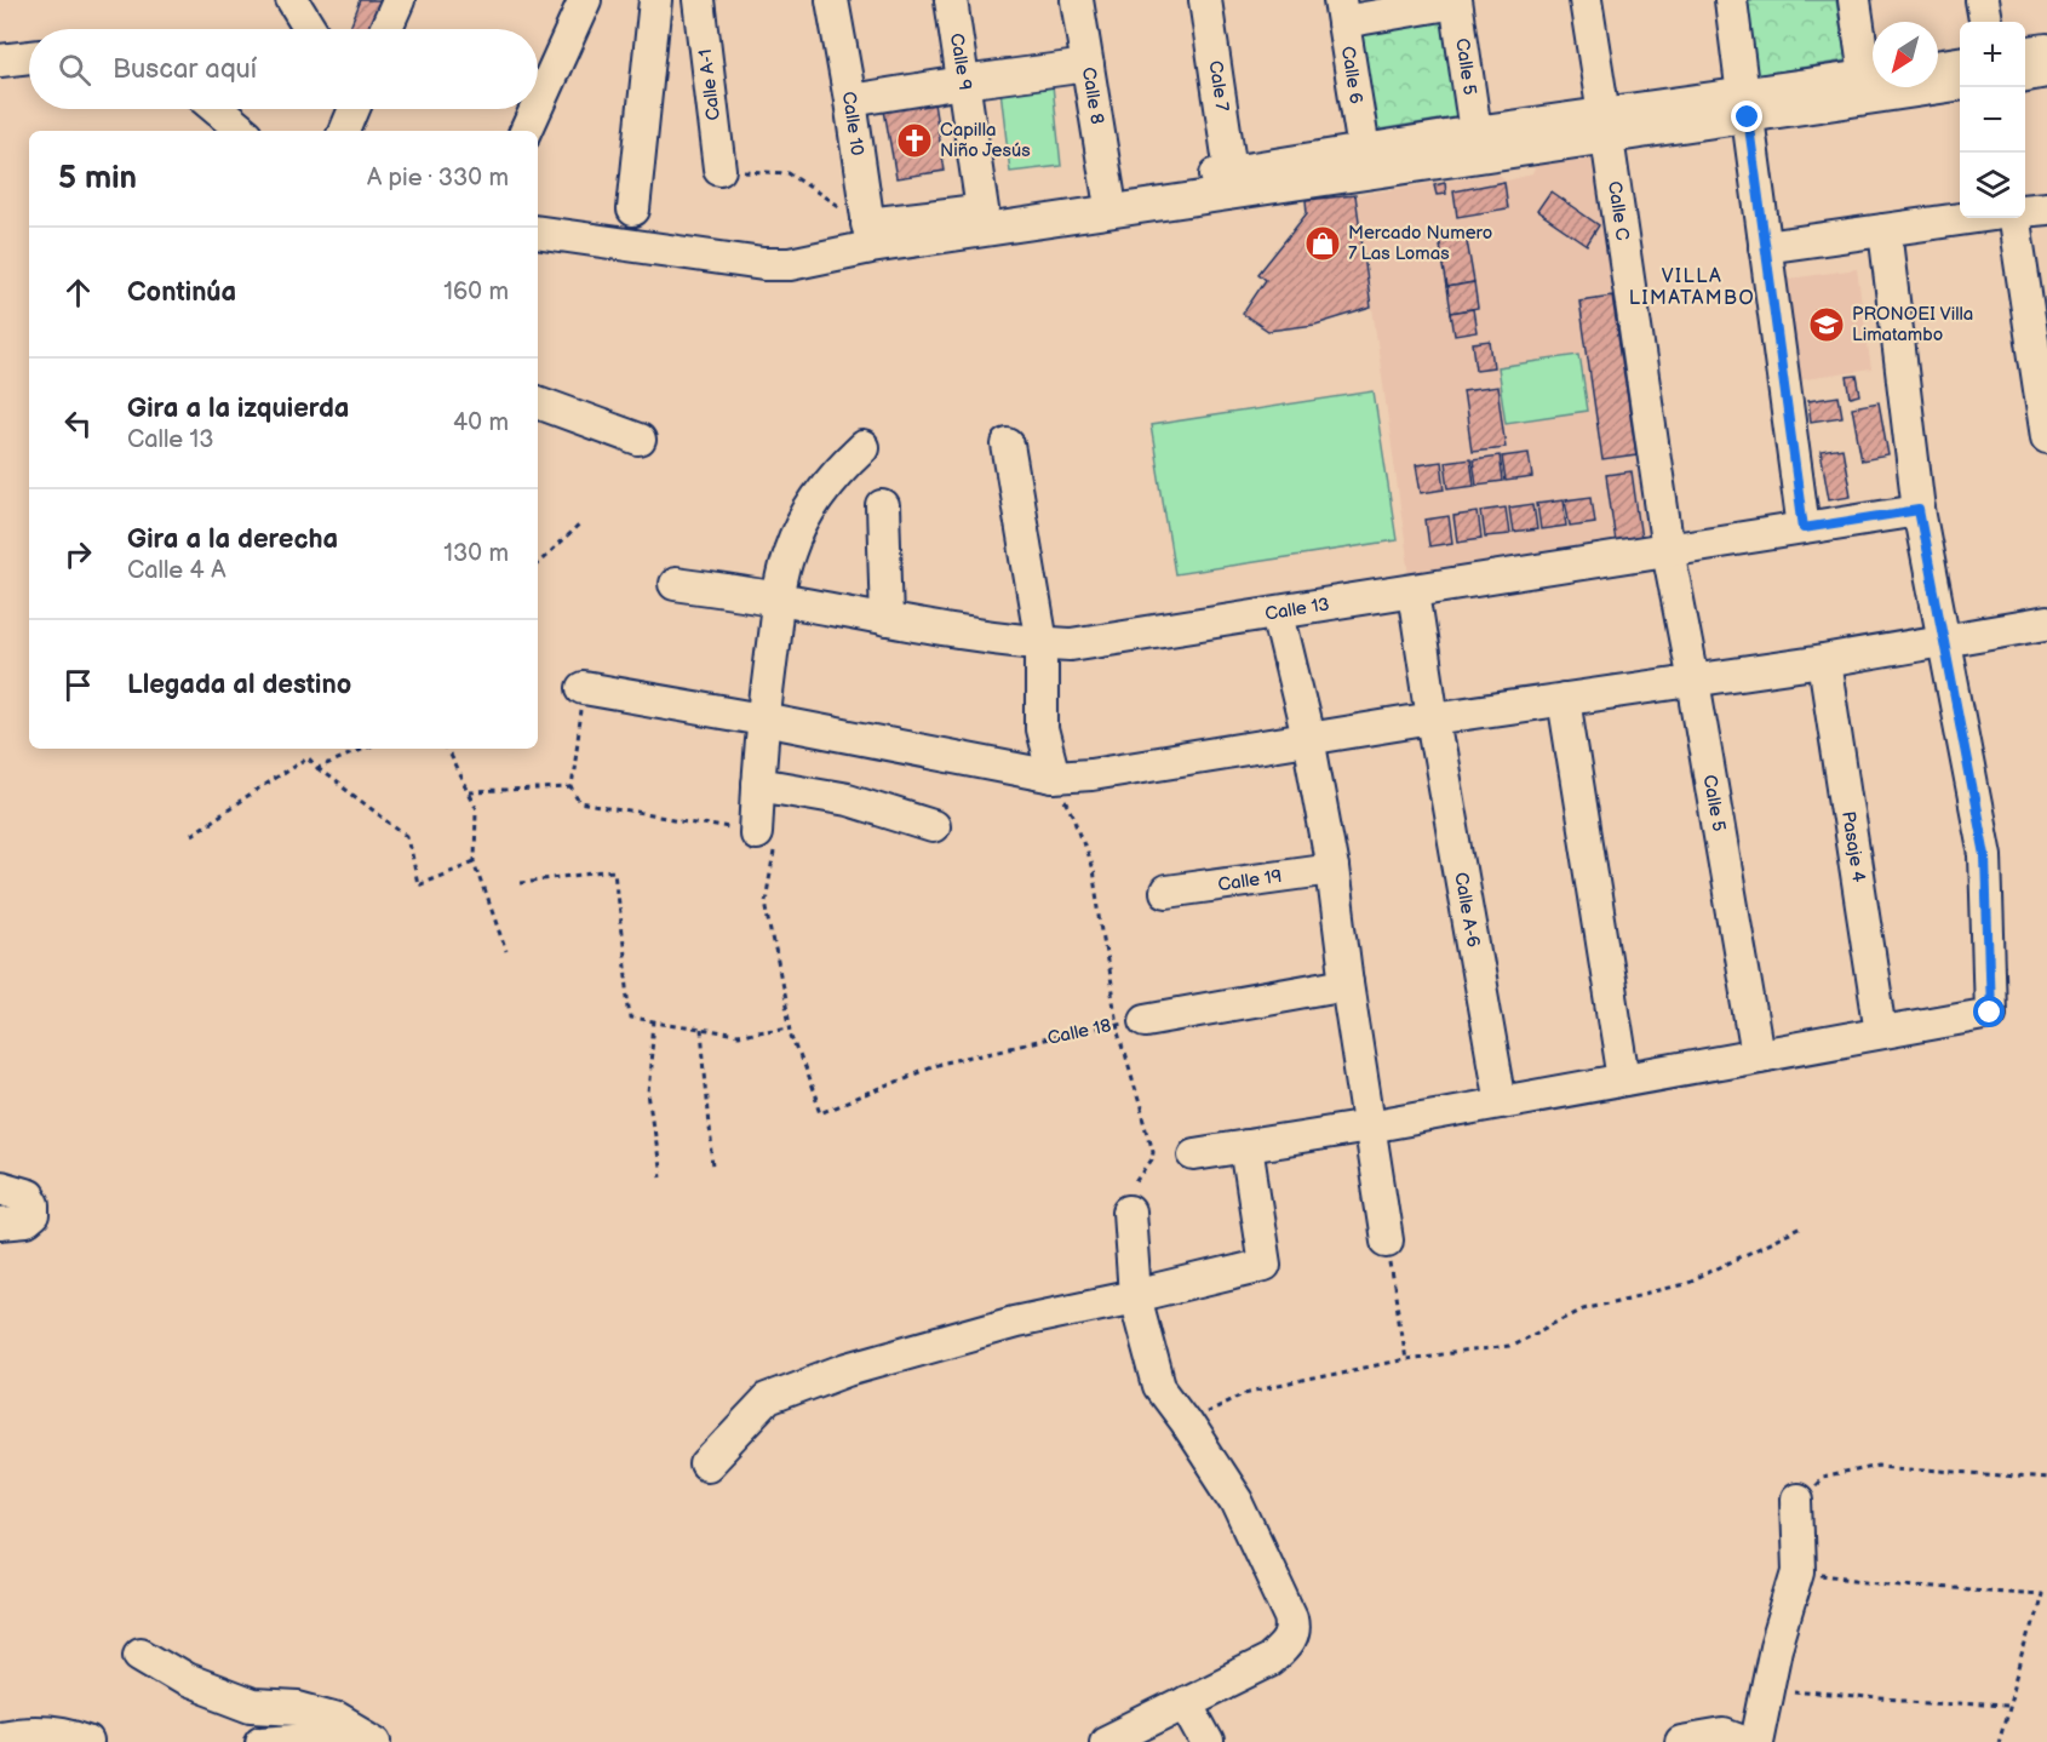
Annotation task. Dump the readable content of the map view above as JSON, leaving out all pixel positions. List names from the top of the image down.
{
  "streets": {
    "street": [
      "Calle 9",
      "Calle 5",
      "Calle 6",
      "Calle A-1",
      "Cale 7",
      "Calle 8",
      "Calle 10",
      "Calle C",
      "Calle 13",
      "Pasaje 4",
      "Calle 19",
      "Calle A-6"
    ],
    "path": ["Calle 18"]
  },
  "crossings": [
    ["Calle 5", "Calle C"],
    ["Calle 5", "Calle 13"],
    ["Calle C", "Calle 13"],
    ["Calle 13", "Calle A-6"]
  ],
  "districts": ["VILLA LIMATAMBO"],
  "places": {
    "church": ["Capilla Niño Jesús"],
    "shop": ["Mercado Numero 7 Las Lomas"],
    "school or university": ["PRONOEI Villa Limatambo"]
  },
  "north": "bottom left",
  "page": {
    "map_buttons": ["+", "−"],
    "search": "Buscar aquí",
    "heading": ["5 min", "A pie · 330 m"],
    "list": [
      ["Continúa", "160 m"],
      ["Gira a la izquierda", "Calle 13", "40 m"],
      ["Gira a la derecha", "Calle 4 A", "130 m"],
      "Llegada al destino"
    ]
  }
}
